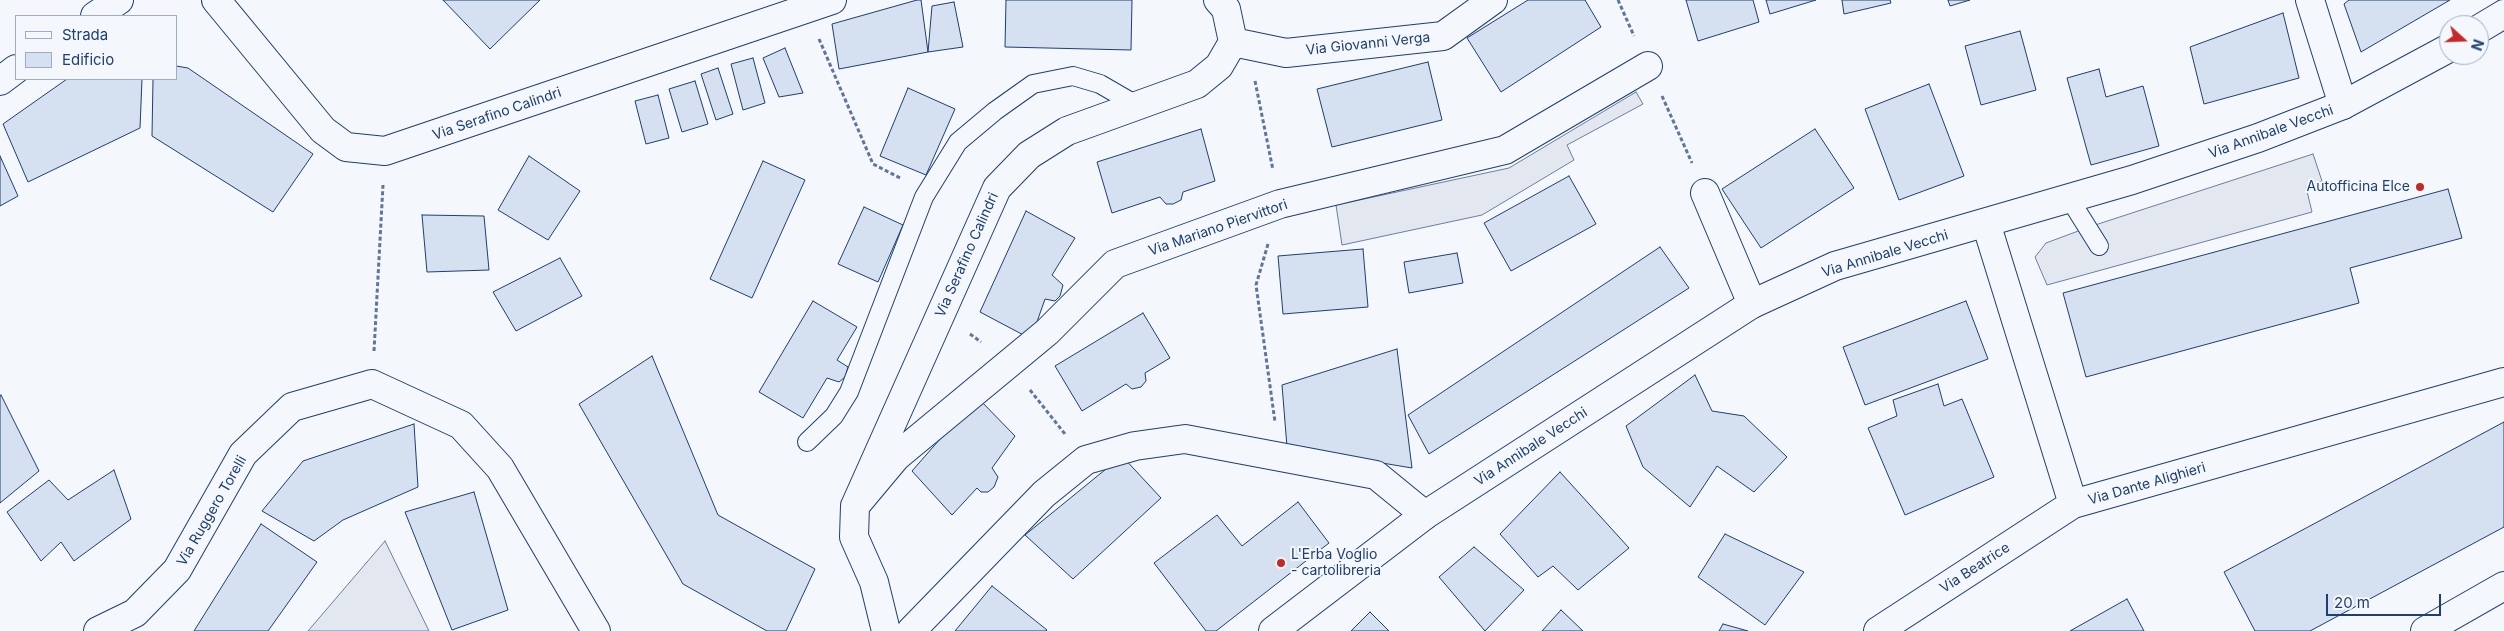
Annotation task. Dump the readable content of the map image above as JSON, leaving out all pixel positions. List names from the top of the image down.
{
  "streets": {
    "street": [
      "Via Giovanni Verga",
      "Via Serafino Calindri",
      "Via Annibale Vecchi",
      "Via Mariano Piervittori",
      "Via Dante Alighieri",
      "Via Ruggero Torelli",
      "Via Beatrice"
    ]
  },
  "crossings": [
    ["Via Giovanni Verga", "Via Serafino Calindri"],
    ["Via Serafino Calindri", "Via Mariano Piervittori"],
    ["Via Annibale Vecchi", "Via Dante Alighieri"],
    ["Via Dante Alighieri", "Via Beatrice"]
  ],
  "places": ["Autofficina Elce", "L'Erba Voglio - cartolibreria"],
  "legend": ["Strada", "Edificio"],
  "scale_bar": "20 m",
  "north": "right"
}
